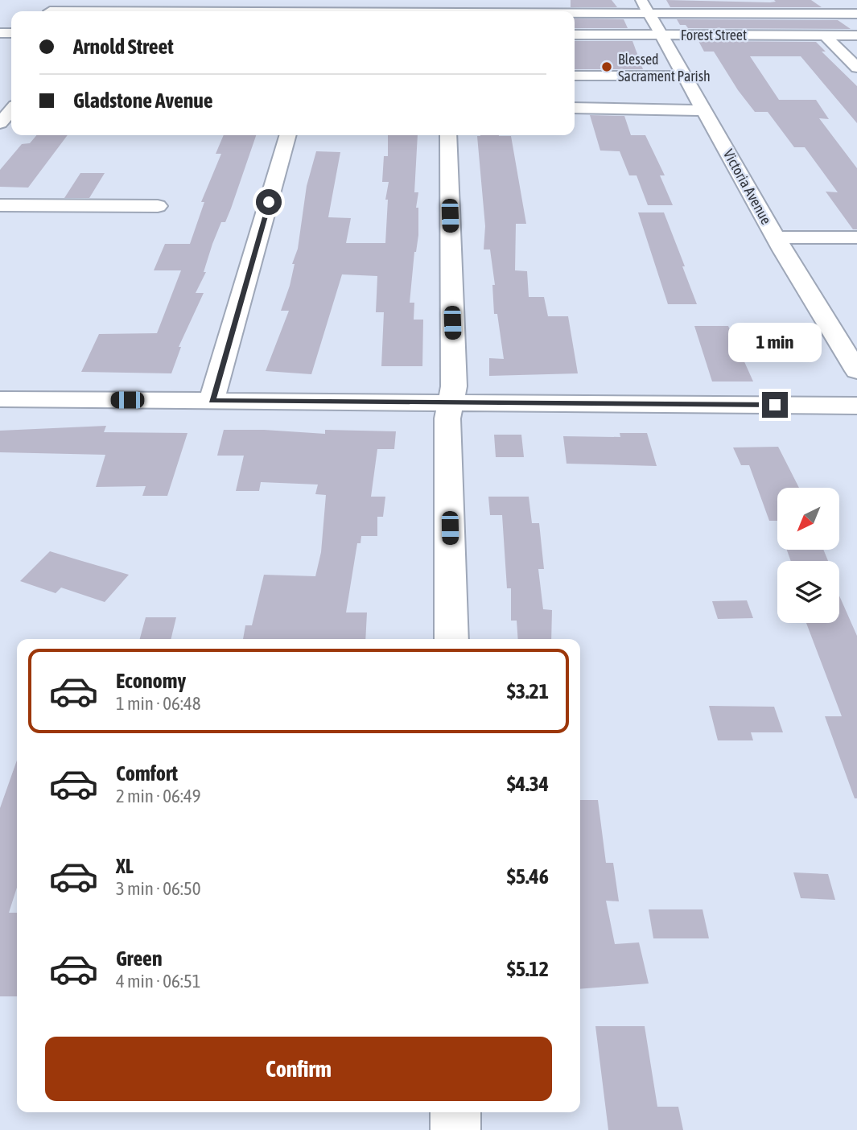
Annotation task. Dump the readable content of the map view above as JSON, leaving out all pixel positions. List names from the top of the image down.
{
  "streets": {
    "street": ["Forest Street", "Victoria Avenue"]
  },
  "crossings": [
    ["Forest Street", "Victoria Avenue"]
  ],
  "places": ["Blessed Sacrament Parish"],
  "north": "bottom left",
  "page": {
    "banner": ["Arnold Street", "Gladstone Avenue"],
    "bubble": "1 min",
    "list": [
      {
        "name": "Economy",
        "note": "1 min · 06:48",
        "value": "$3.21"
      },
      {
        "name": "Comfort",
        "note": "2 min · 06:49",
        "value": "$4.34"
      },
      {
        "name": "XL",
        "note": "3 min · 06:50",
        "value": "$5.46"
      },
      {
        "name": "Green",
        "note": "4 min · 06:51",
        "value": "$5.12"
      }
    ],
    "buttons": "Confirm"
  }
}
